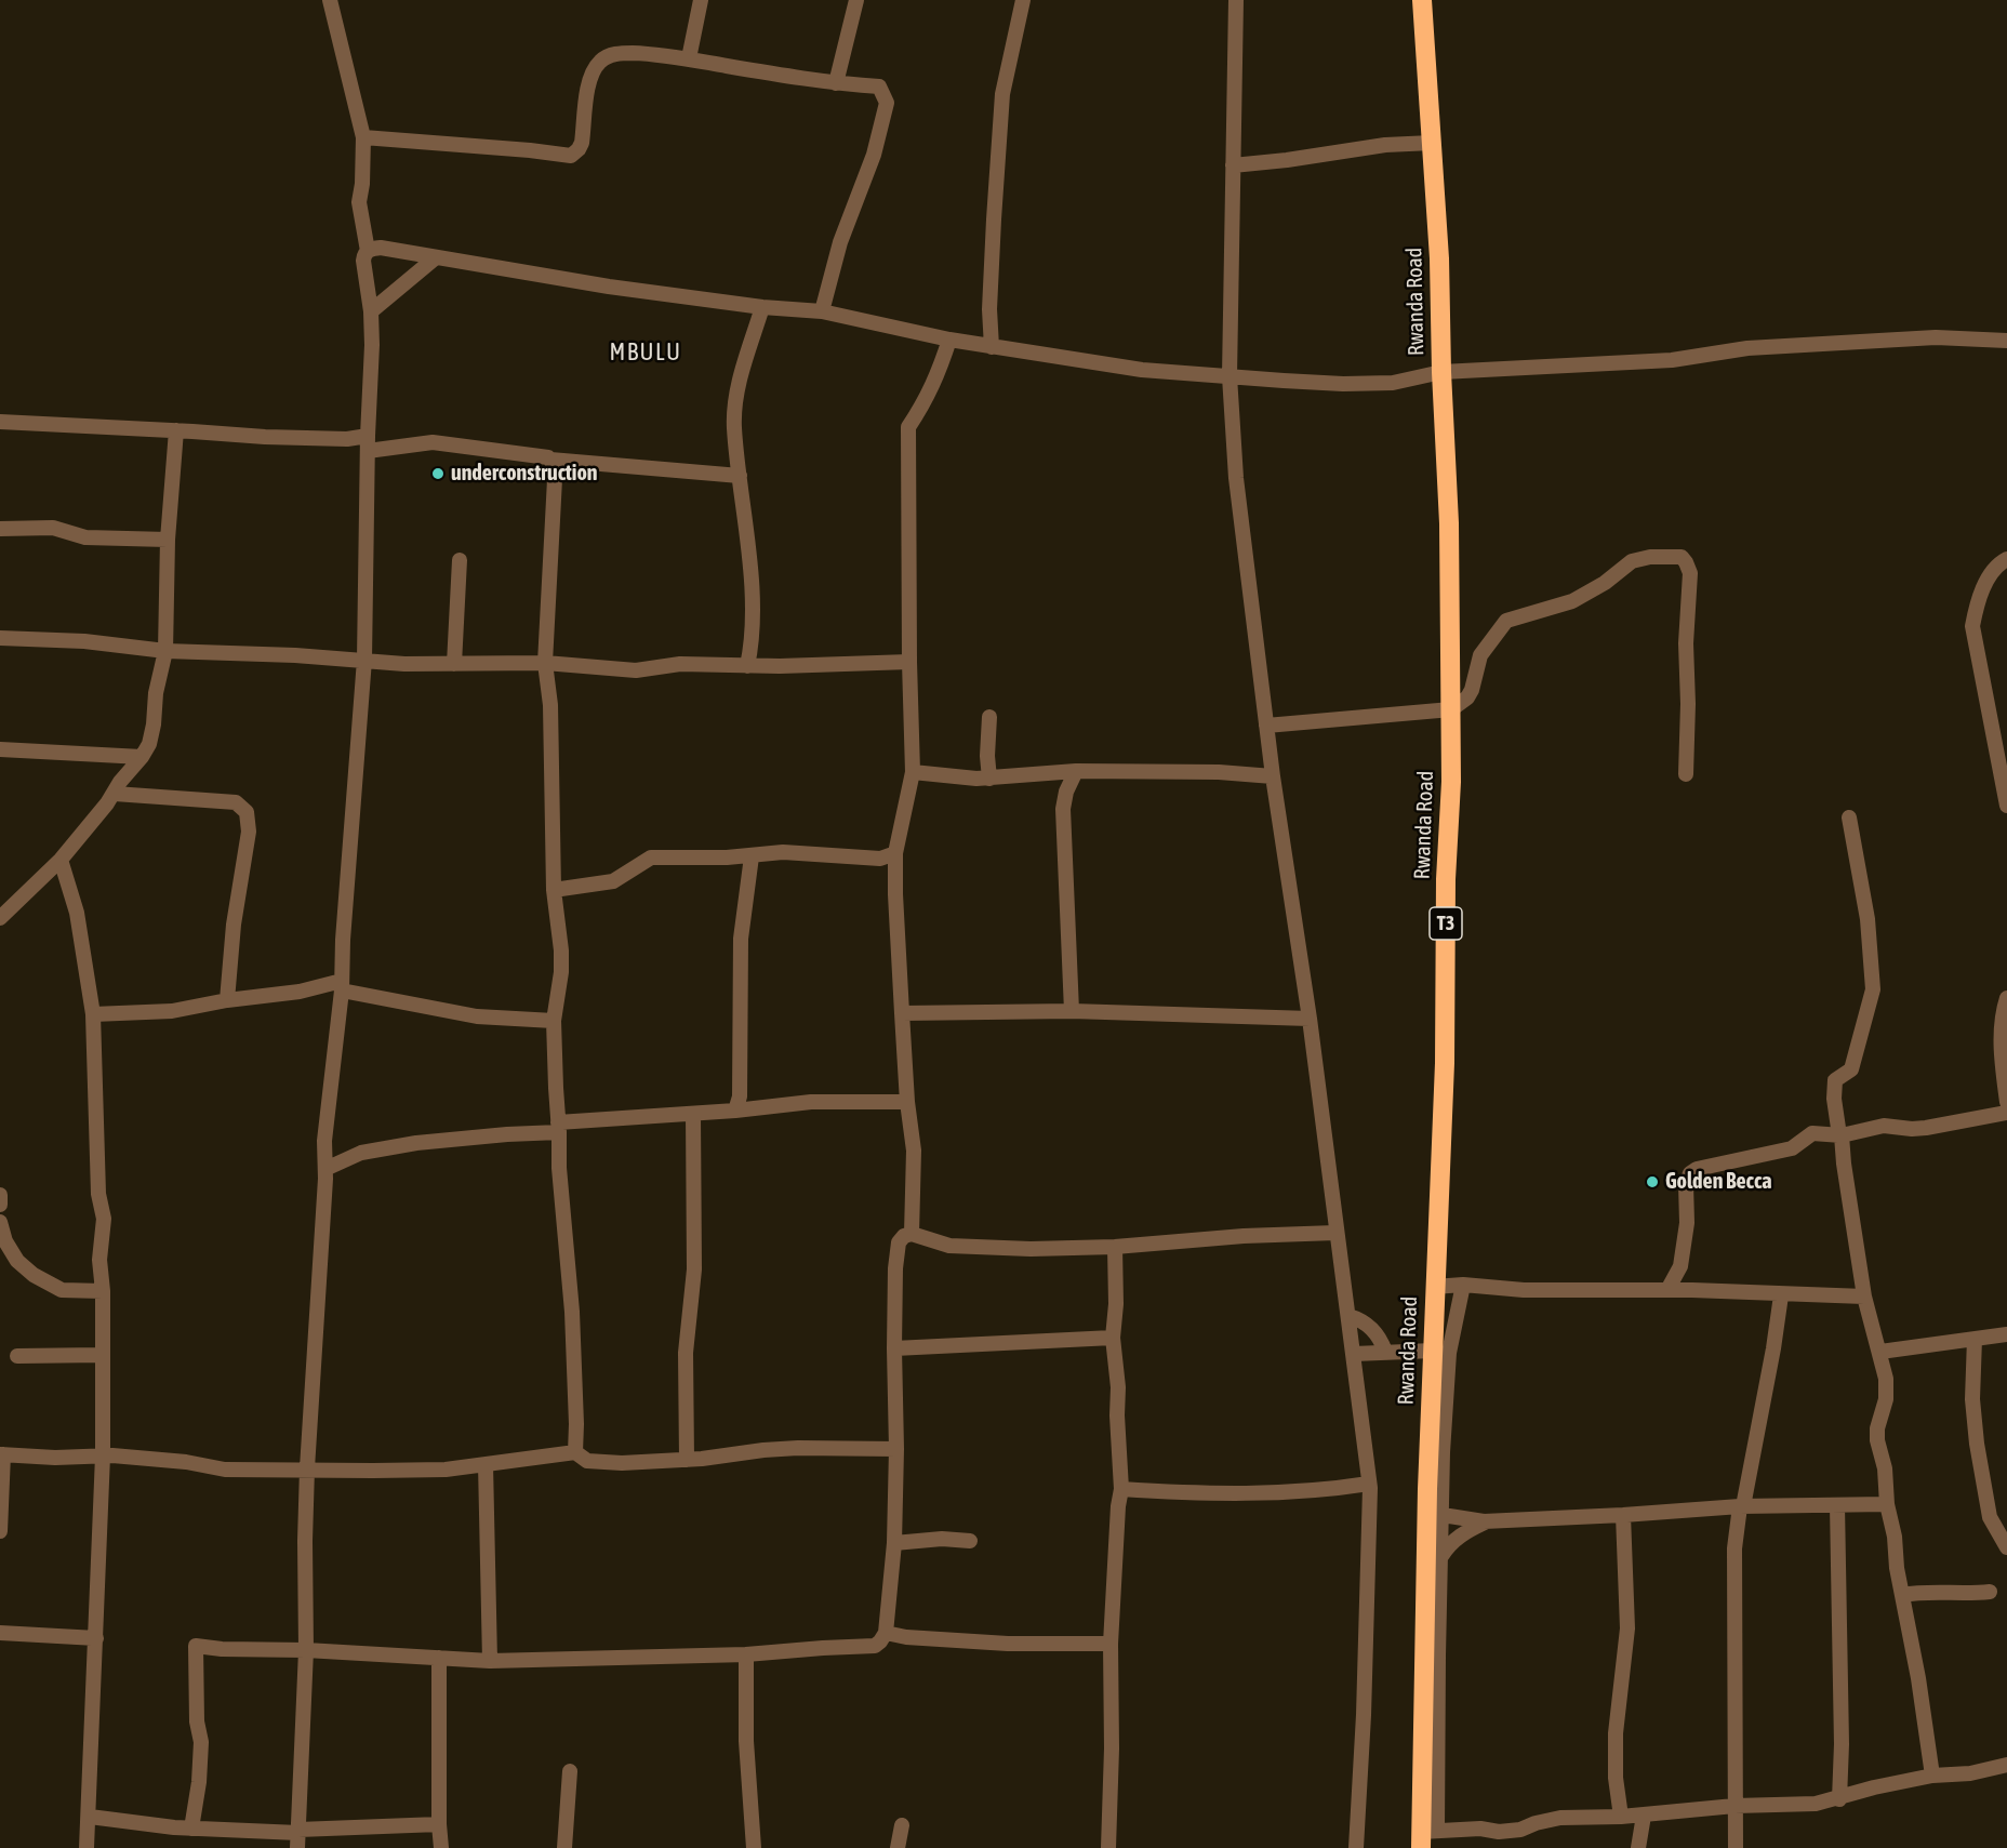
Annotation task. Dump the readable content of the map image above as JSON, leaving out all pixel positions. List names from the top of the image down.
{
  "streets": {
    "highway": ["Rwanda Road", "T3"]
  },
  "districts": ["MBULU"],
  "places": ["underconstruction", "Golden Becca"]
}
